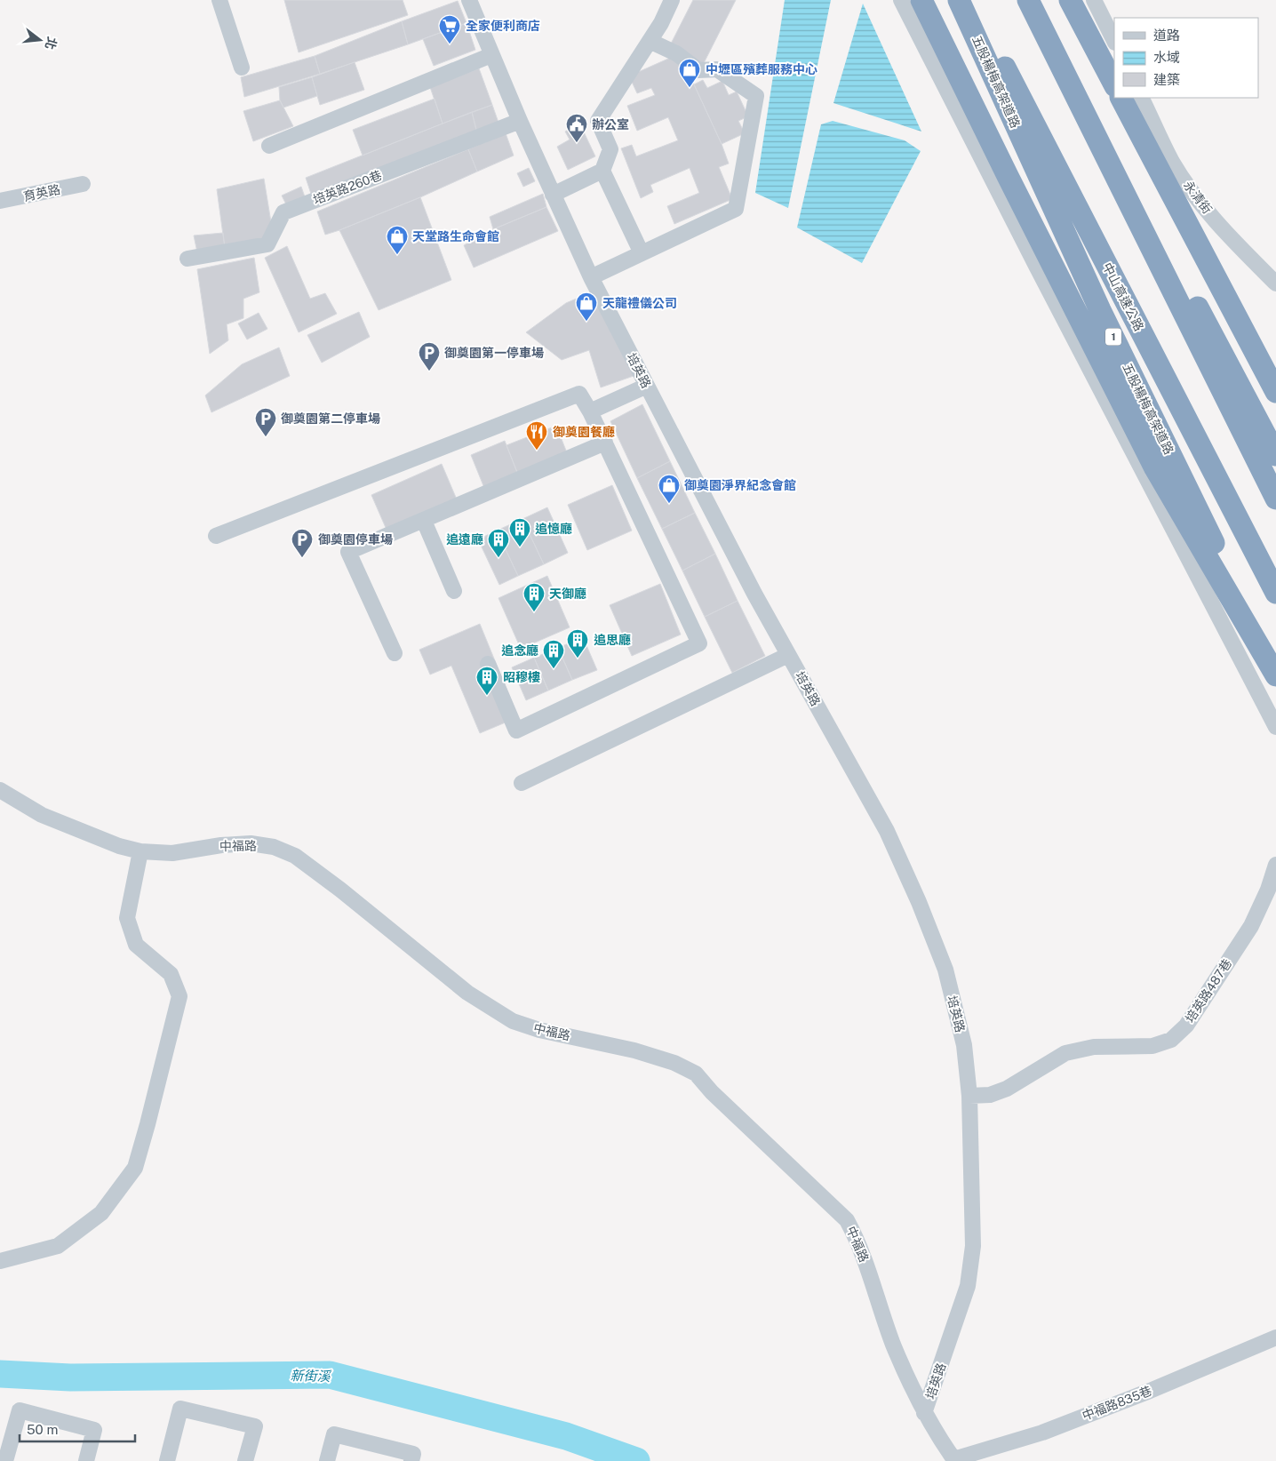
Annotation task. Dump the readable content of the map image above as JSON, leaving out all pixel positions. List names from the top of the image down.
{
  "streets": {
    "highway": ["五股楊梅高架道路", "中山高速公路", "1"],
    "street": [
      "培英路260巷",
      "育英路",
      "永清街",
      "培英路",
      "中福路",
      "培英路487巷",
      "中福路835巷"
    ]
  },
  "crossings": [
    ["培英路260巷", "培英路"],
    ["培英路", "中福路"],
    ["培英路", "培英路487巷"],
    ["中福路", "中福路835巷"]
  ],
  "water": ["新街溪"],
  "places": {
    "supermarket": ["全家便利商店"],
    "shop": [
      "中壢區殯葬服務中心",
      "天堂路生命會館",
      "天龍禮儀公司",
      "御奠園淨界紀念會館"
    ],
    "public building": ["辦公室"],
    "parking": ["御奠園第一停車場", "御奠園第二停車場", "御奠園停車場"],
    "restaurant": ["御奠園餐廳"],
    "building": [
      "追憶廳",
      "追遠廳",
      "天御廳",
      "追思廳",
      "追念廳",
      "昭穆樓"
    ]
  },
  "legend": ["道路", "水域", "建築"],
  "scale_bar": "50 m",
  "north": "right"
}
